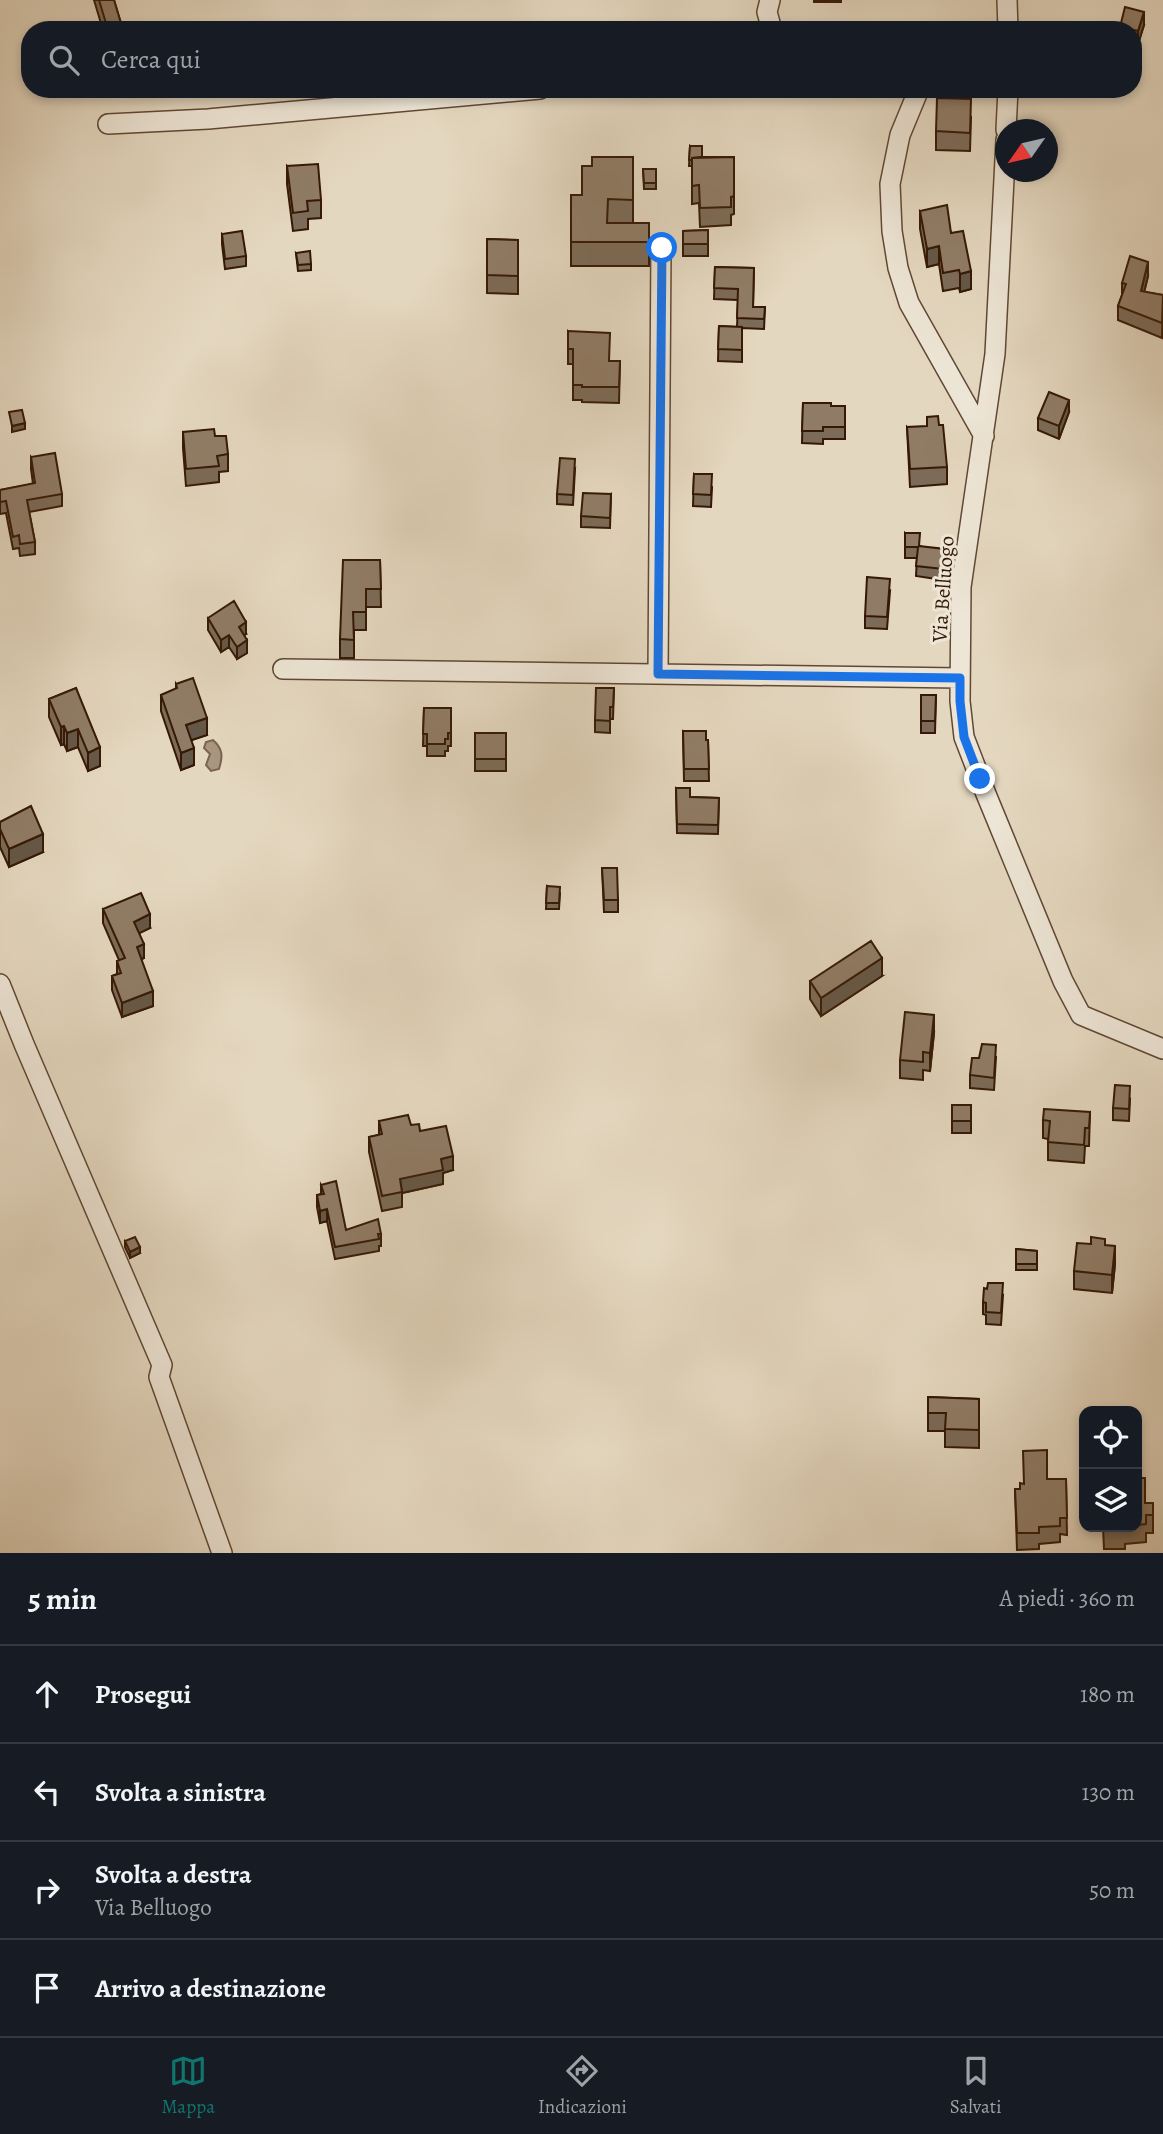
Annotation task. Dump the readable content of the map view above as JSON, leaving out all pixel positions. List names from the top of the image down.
{
  "streets": {
    "street": ["Via Belluogo"]
  },
  "north": "bottom left",
  "page": {
    "search": "Cerca qui",
    "heading": ["5 min", "A piedi · 360 m"],
    "list": [
      ["Prosegui", "180 m"],
      ["Svolta a sinistra", "130 m"],
      ["Svolta a destra", "Via Belluogo", "50 m"],
      "Arrivo a destinazione"
    ],
    "nav": ["Mappa", "Indicazioni", "Salvati"]
  }
}
